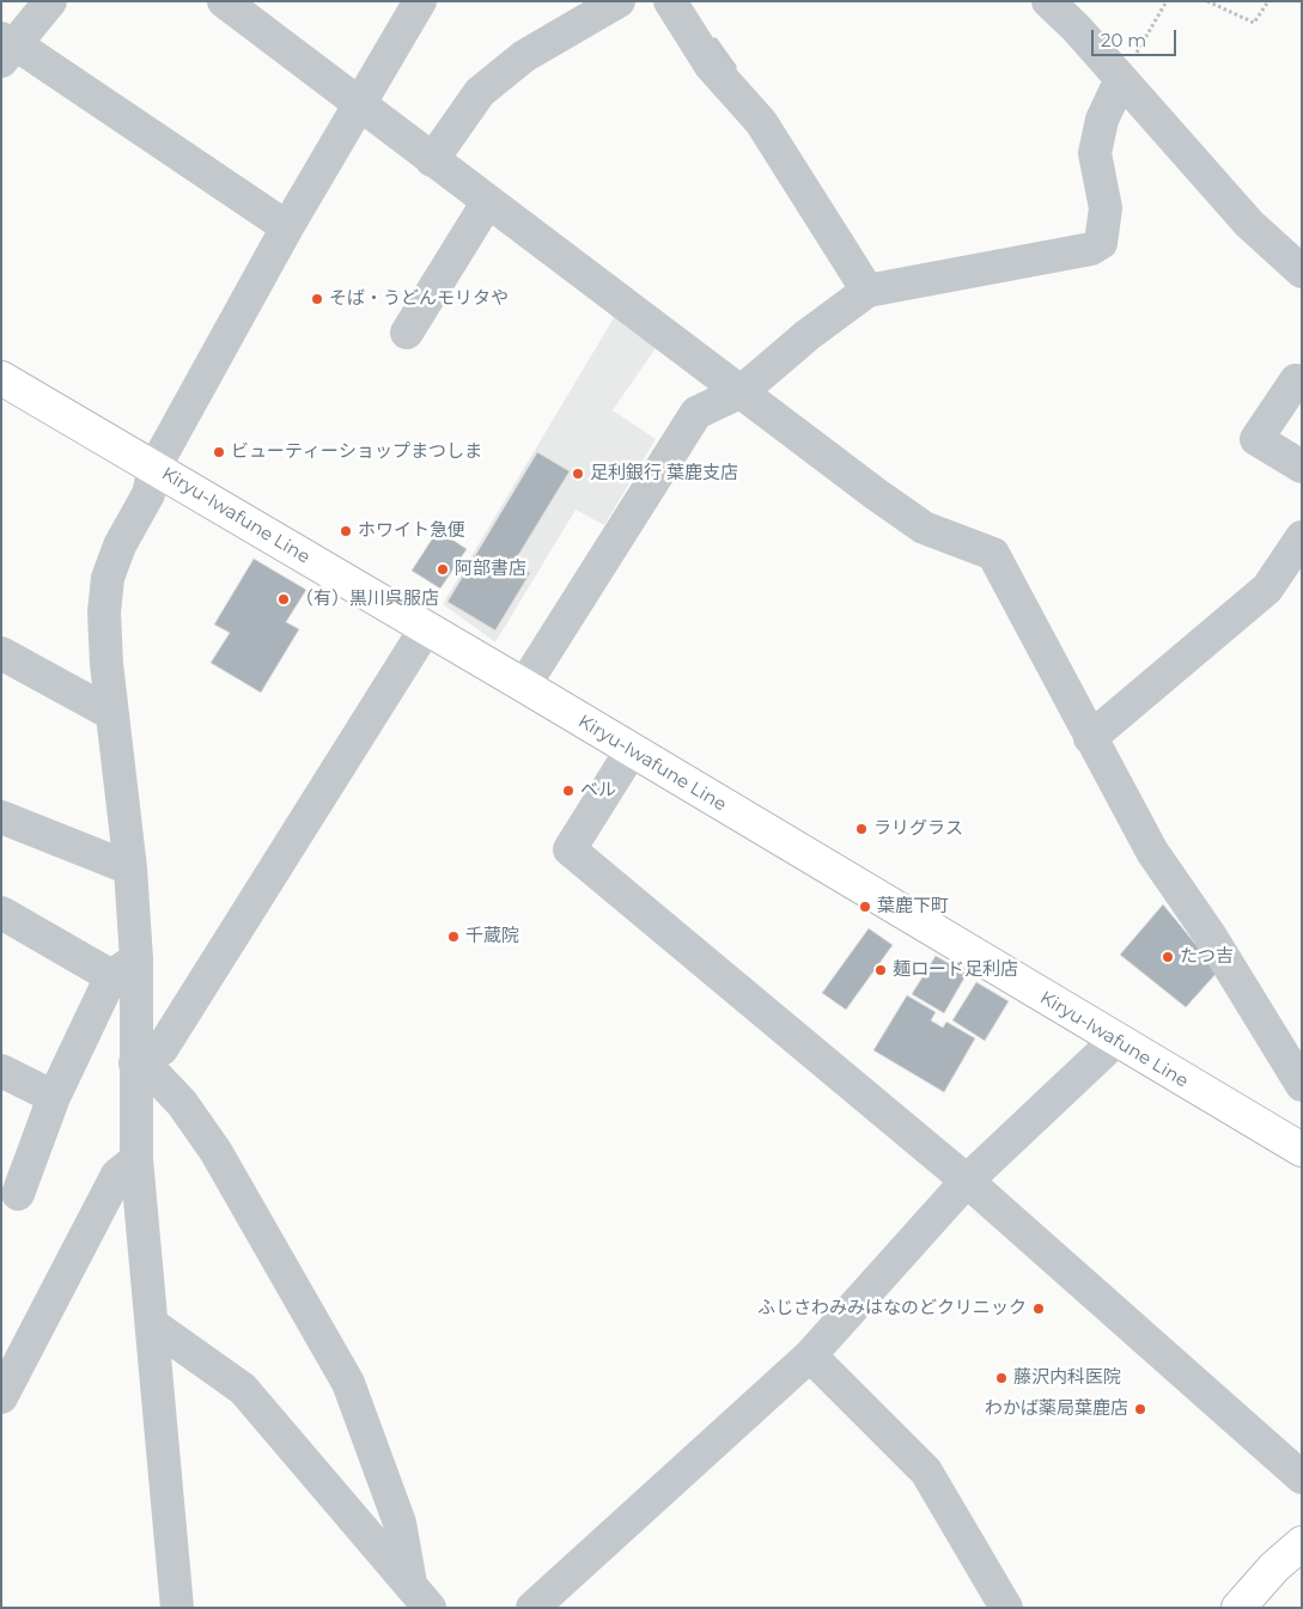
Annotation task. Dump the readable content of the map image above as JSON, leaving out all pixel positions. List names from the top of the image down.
{
  "streets": {
    "main road": ["Kiryu-Iwafune Line"]
  },
  "places": [
    "そば・うどんモリタや",
    "ビューティーショップまつしま",
    "足利銀行 葉鹿支店",
    "ホワイト急便",
    "阿部書店",
    "（有）黒川呉服店",
    "ベル",
    "ラリグラス",
    "葉鹿下町",
    "千蔵院",
    "たつ吉",
    "麺ロード足利店",
    "ふじさわみみはなのどクリニック",
    "藤沢内科医院",
    "わかば薬局葉鹿店"
  ],
  "scale_bar": "20 m"
}
